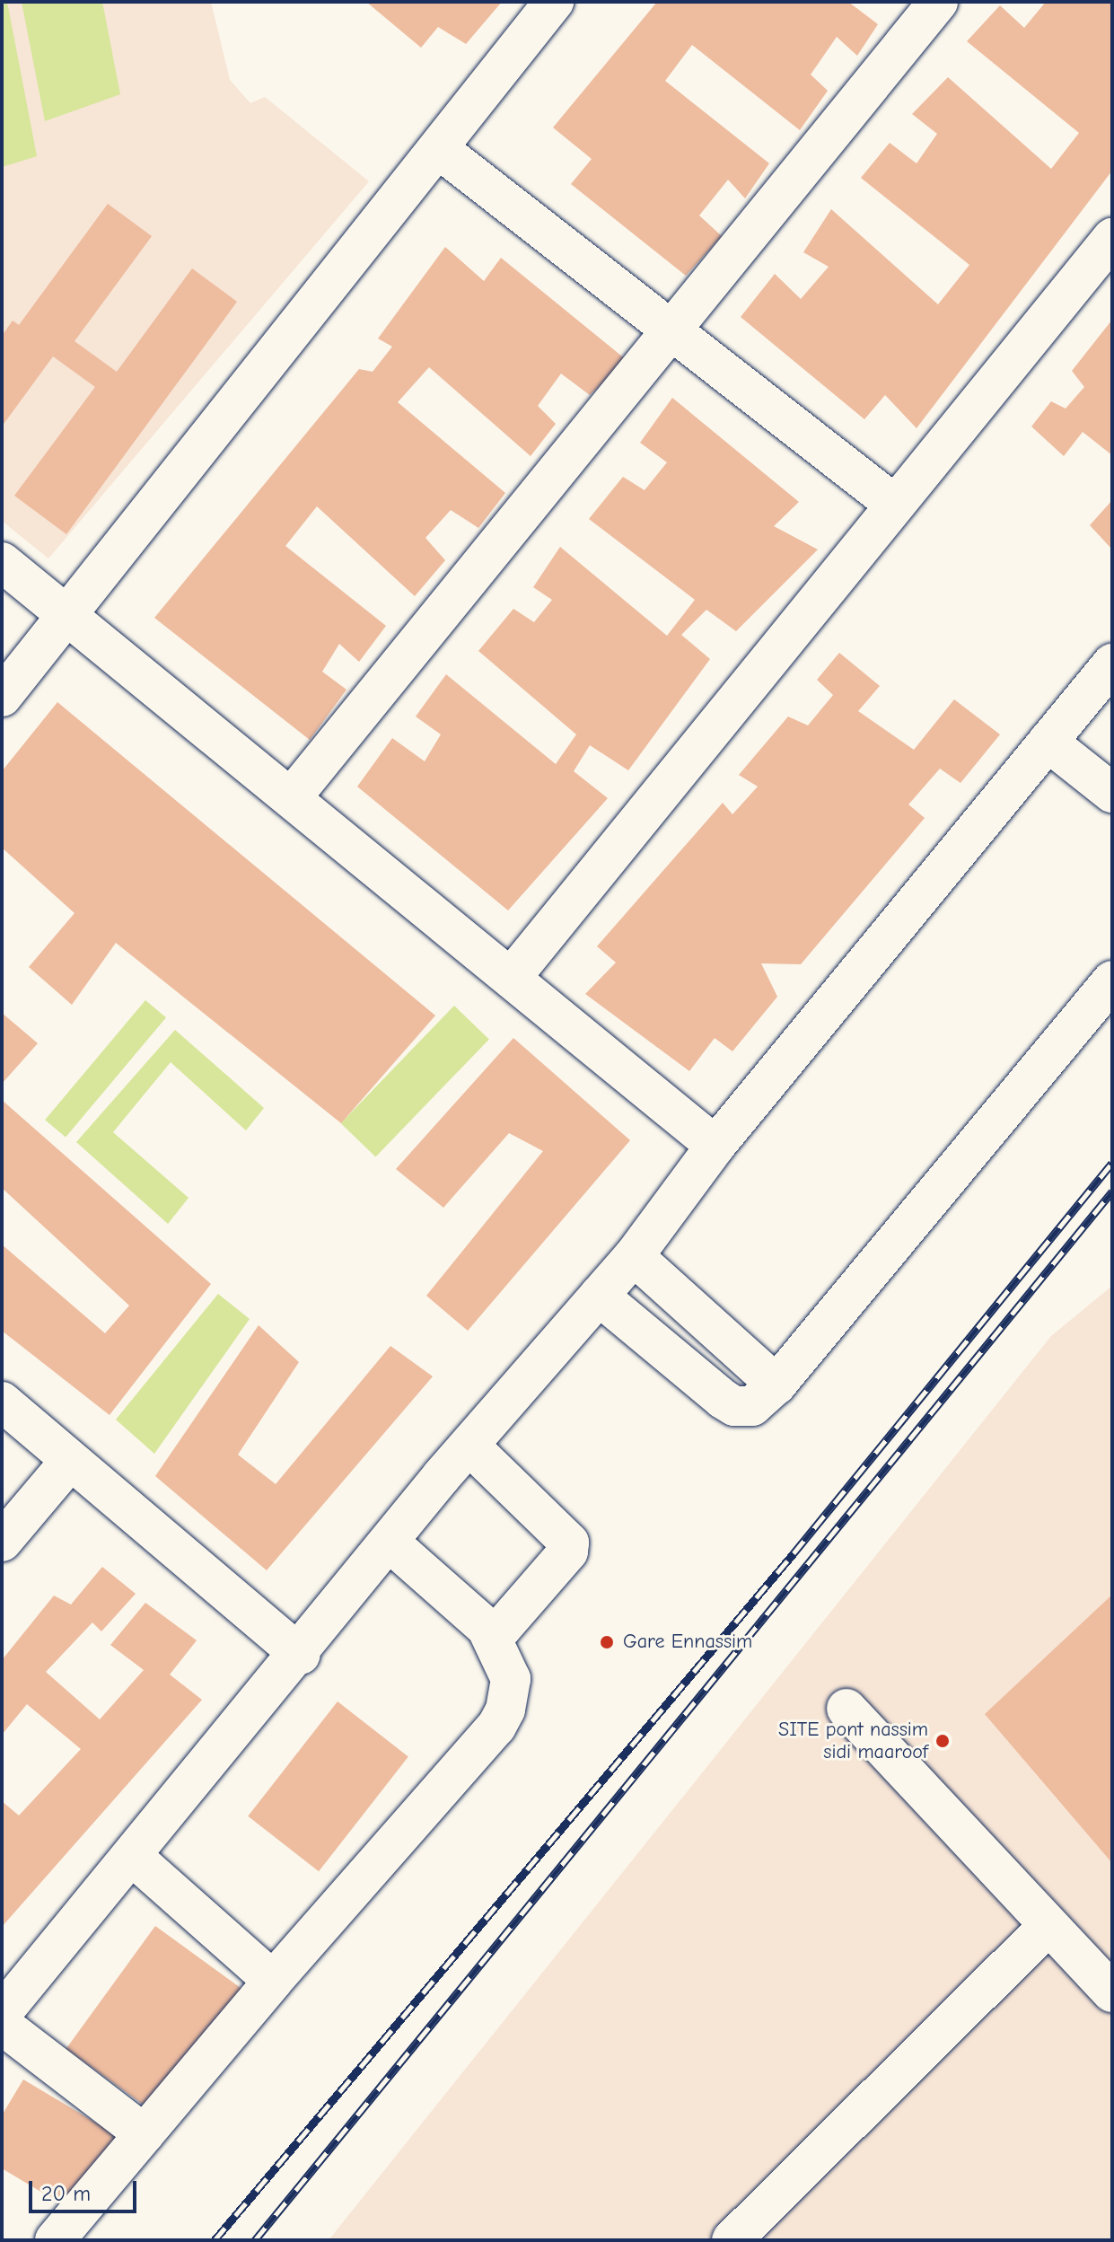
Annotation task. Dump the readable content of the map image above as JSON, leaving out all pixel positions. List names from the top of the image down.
{
  "places": ["Gare Ennassim", "SITE pont nassim sidi maaroof"],
  "scale_bar": "20 m"
}
